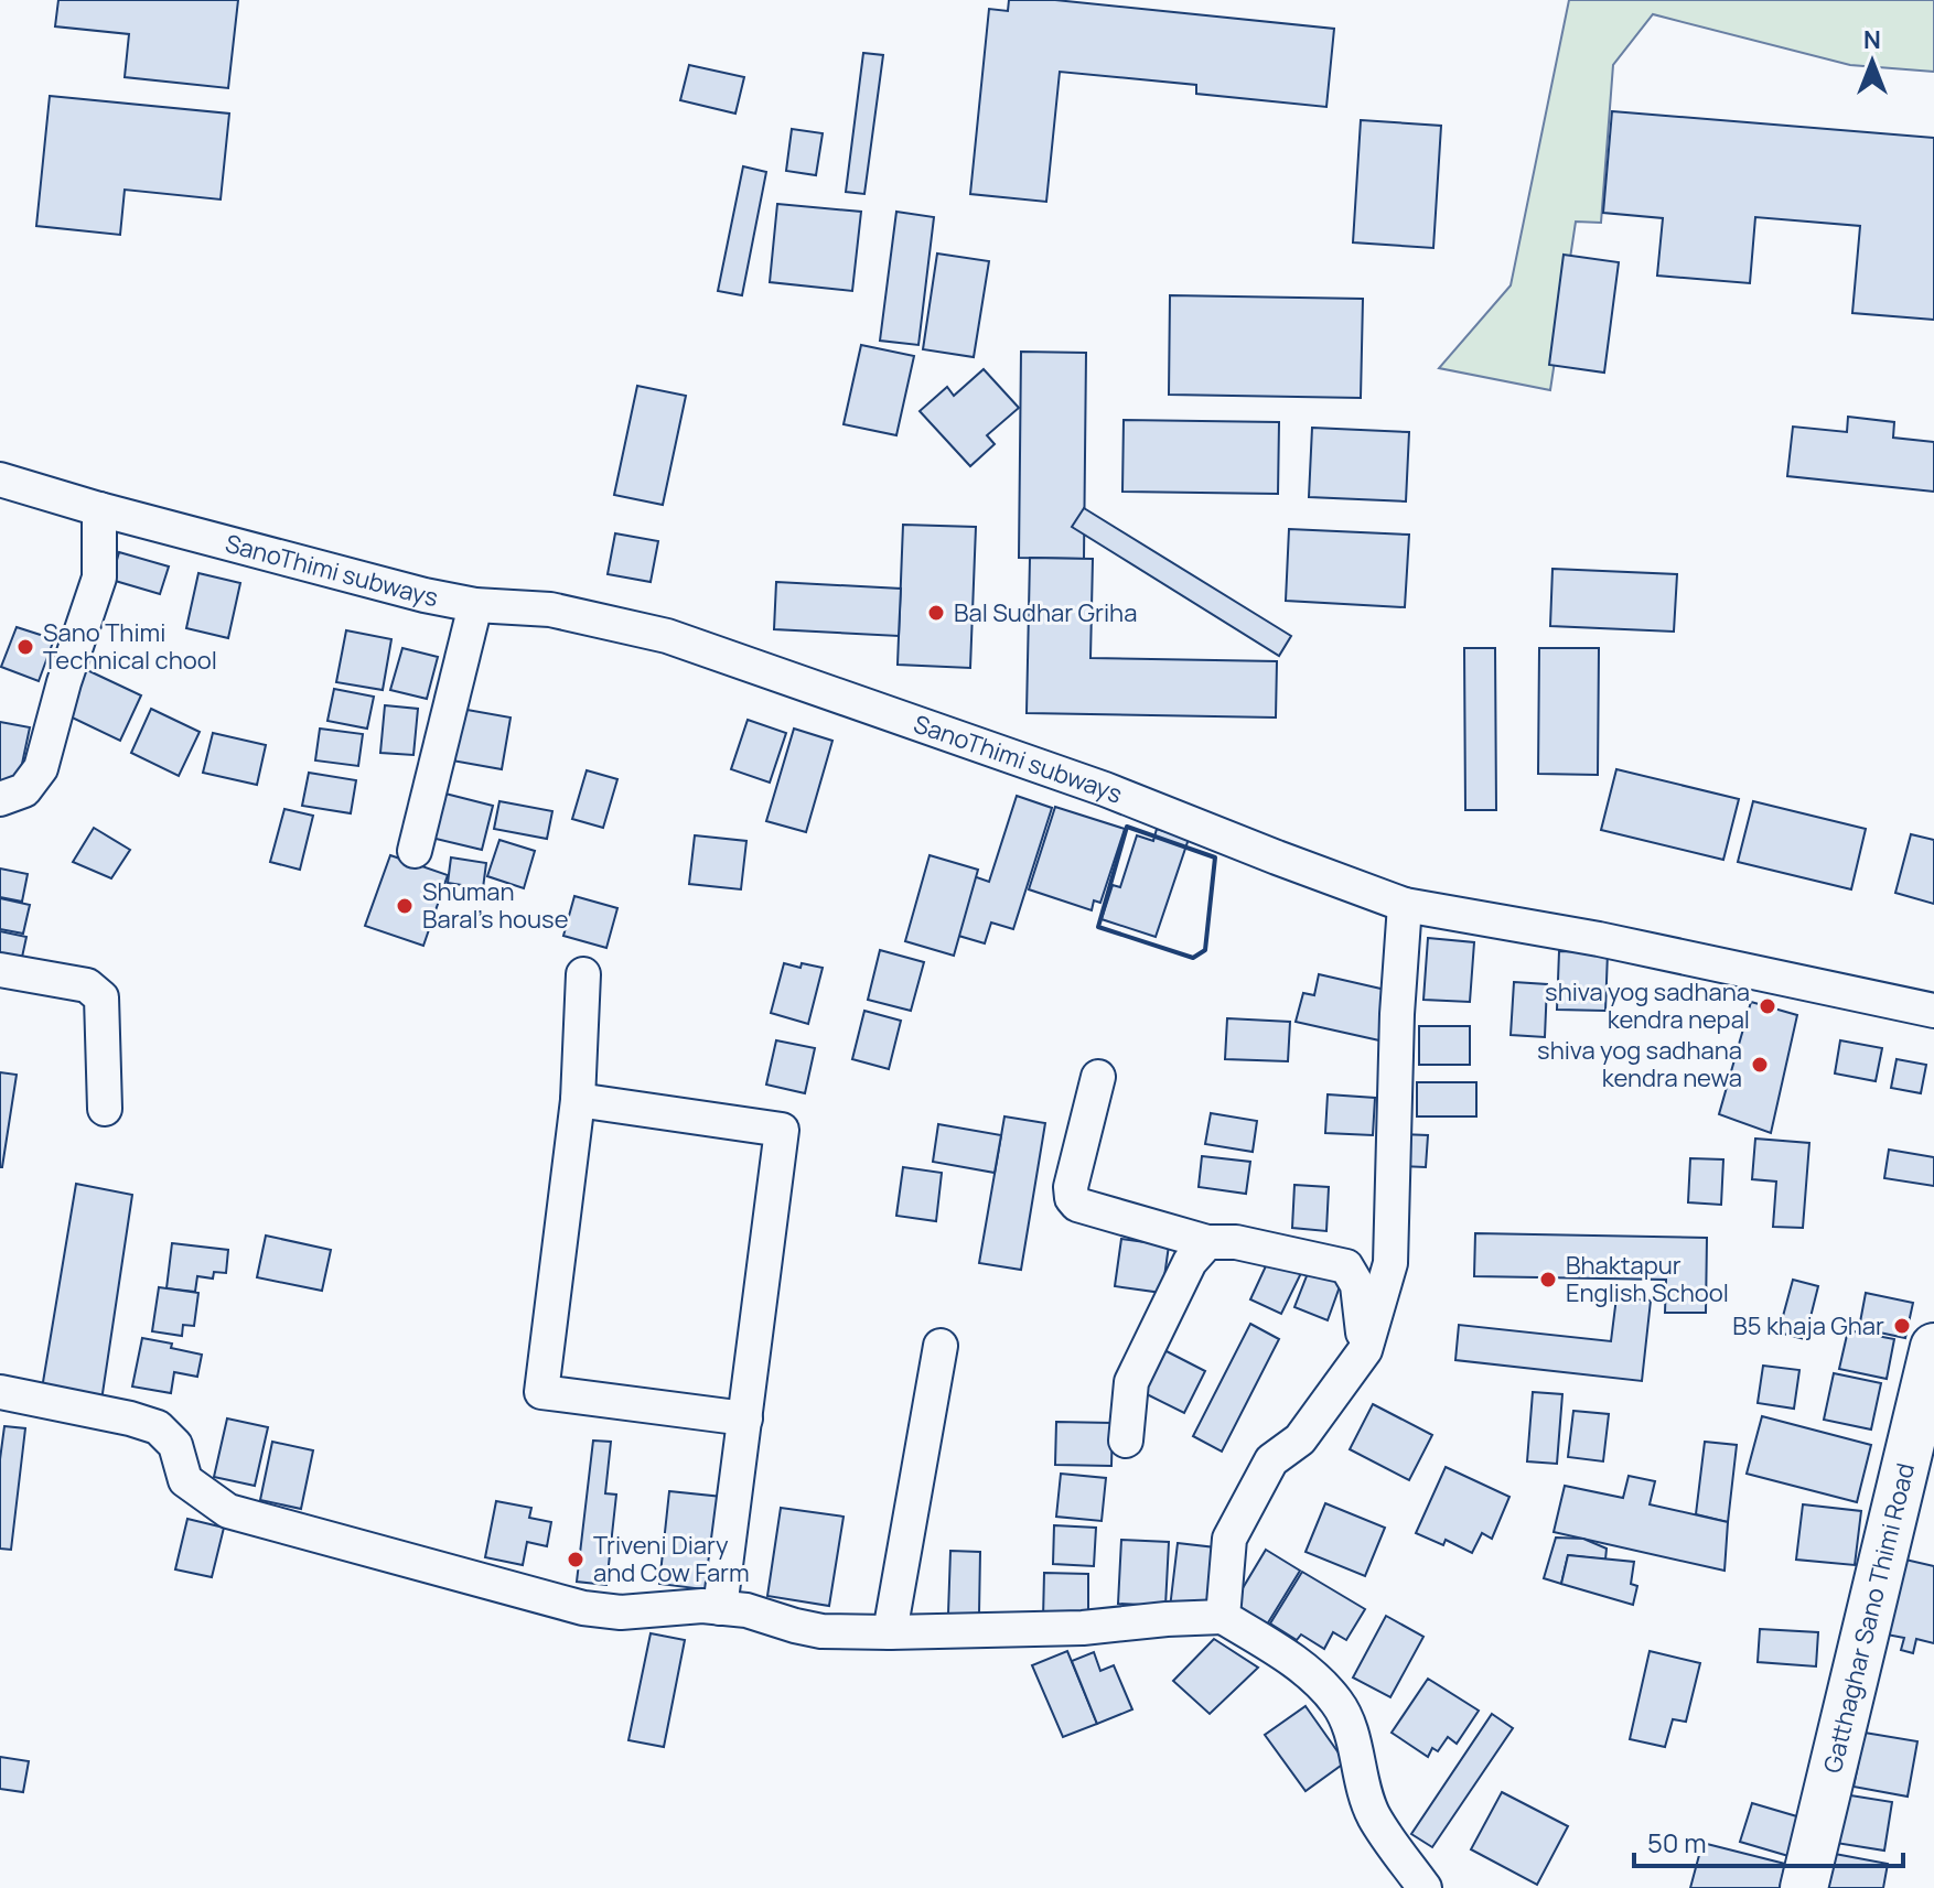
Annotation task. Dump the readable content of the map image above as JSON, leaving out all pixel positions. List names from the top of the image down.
{
  "streets": {
    "main road": ["Gatthaghar Sano Thimi Road"],
    "street": ["SanoThimi subways"]
  },
  "places": [
    "Bal Sudhar Griha",
    "Sano Thimi Technical chool",
    "Shuman Baral's house",
    "shiva yog sadhana kendra nepal",
    "shiva yog sadhana kendra newa",
    "Bhaktapur English School",
    "B5 khaja Ghar",
    "Triveni Diary and Cow Farm"
  ],
  "scale_bar": "50 m",
  "north": "top"
}
